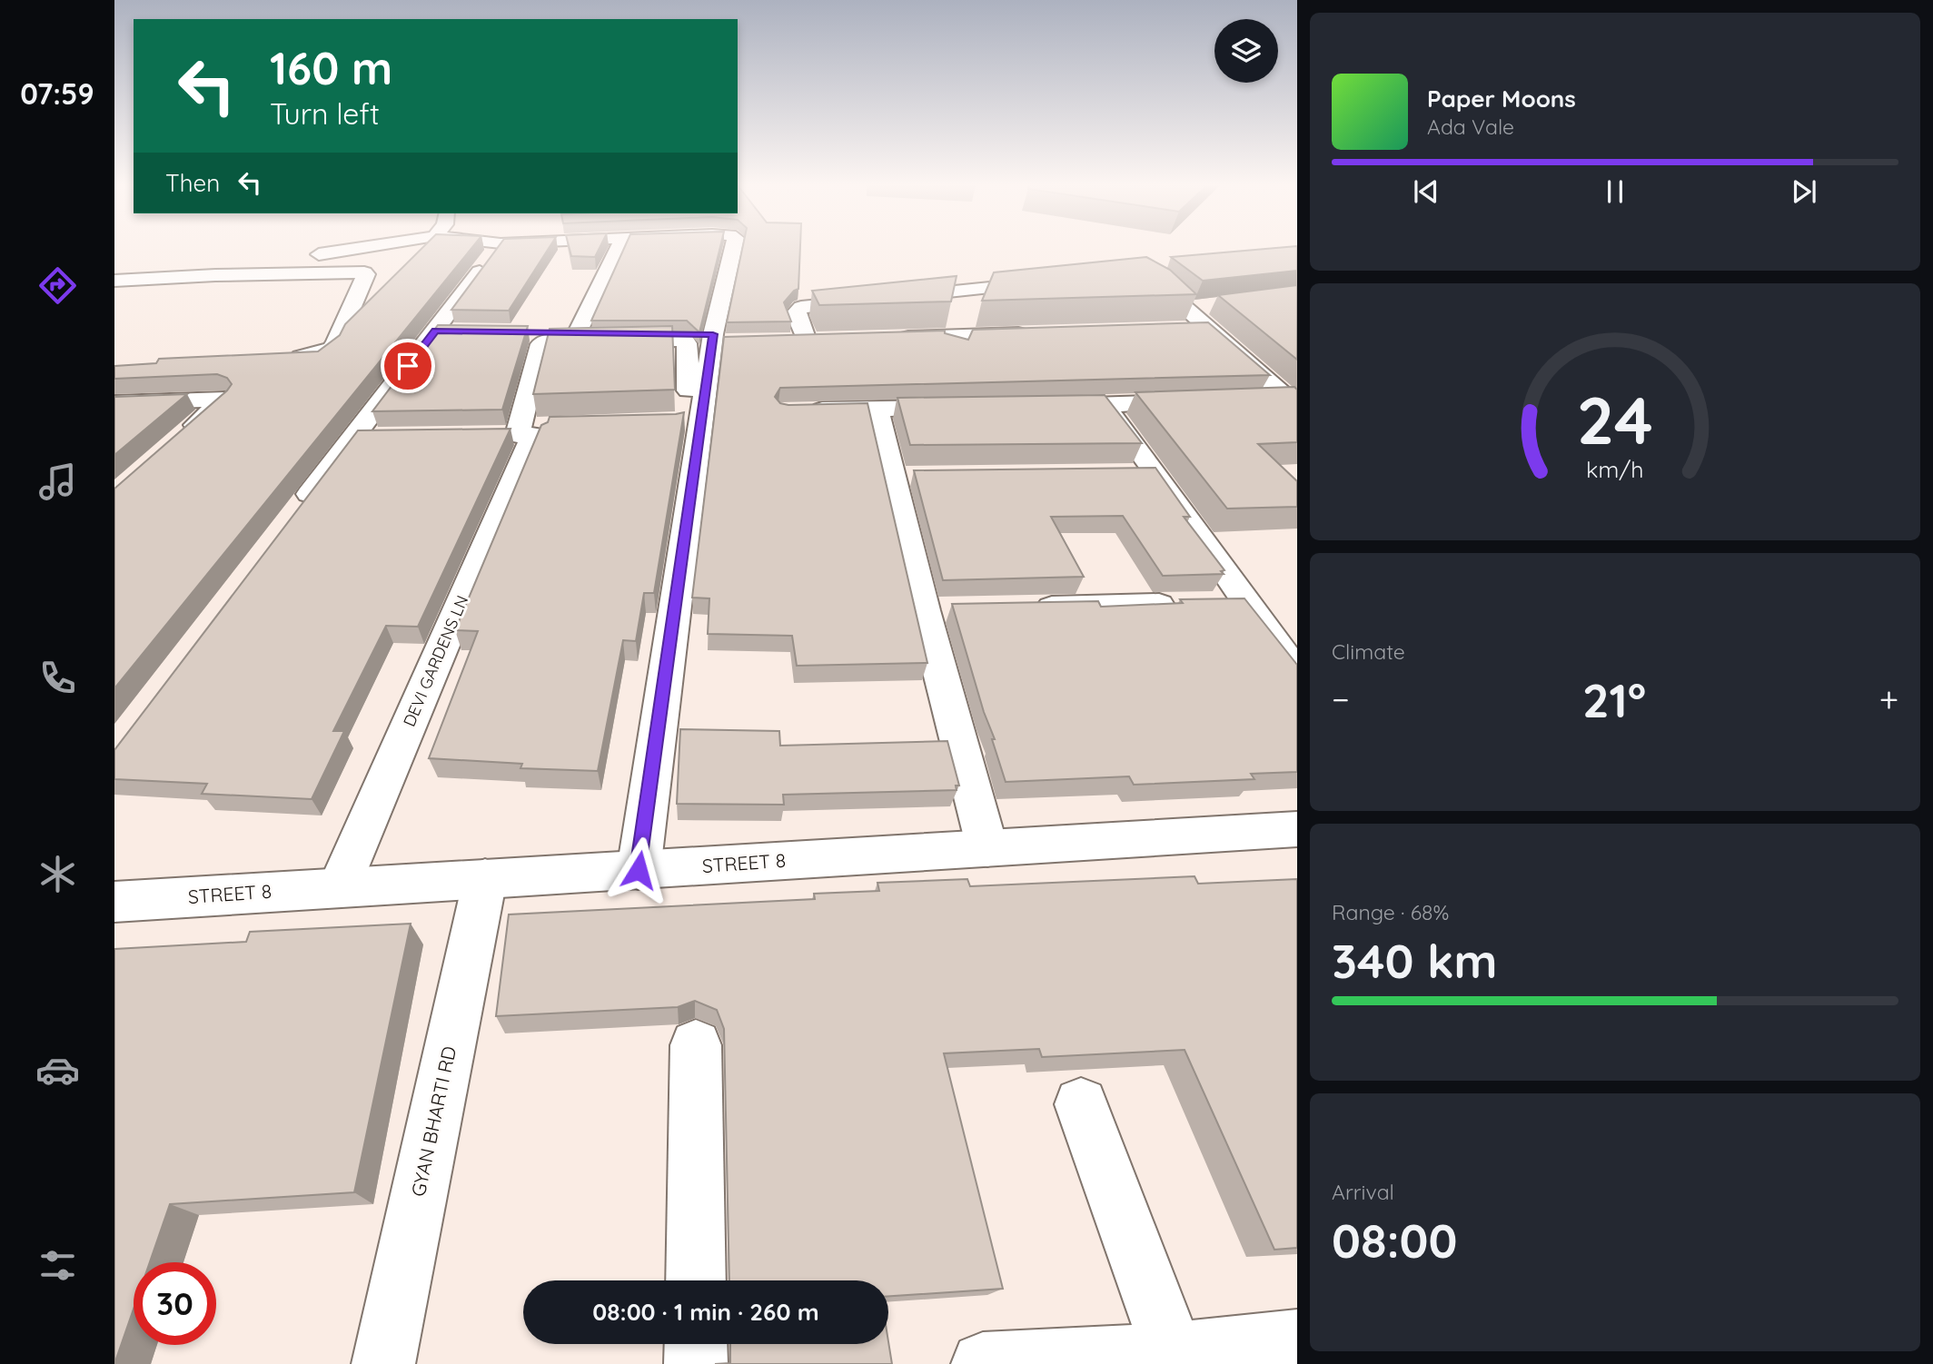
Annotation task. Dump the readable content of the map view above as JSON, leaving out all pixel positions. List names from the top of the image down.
{
  "streets": {
    "street": ["DEVI GARDENS LN", "STREET 8", "GYAN BHARTI RD"]
  },
  "crossings": [
    ["DEVI GARDENS LN", "STREET 8"],
    ["STREET 8", "GYAN BHARTI RD"]
  ],
  "page": {
    "tabs": "07:59",
    "turn": ["160 m", "Turn left"],
    "song": ["Paper Moons", "Ada Vale"],
    "then": "Then",
    "tile": [
      "Climate",
      ["Range · 68%", "340 km"],
      ["Arrival", "08:00"]
    ],
    "heat": ["−", "21°", "+"],
    "limit": "30",
    "trip": "08:00 · 1 min · 260 m",
    "gauge": ["24", "km/h"]
  }
}
